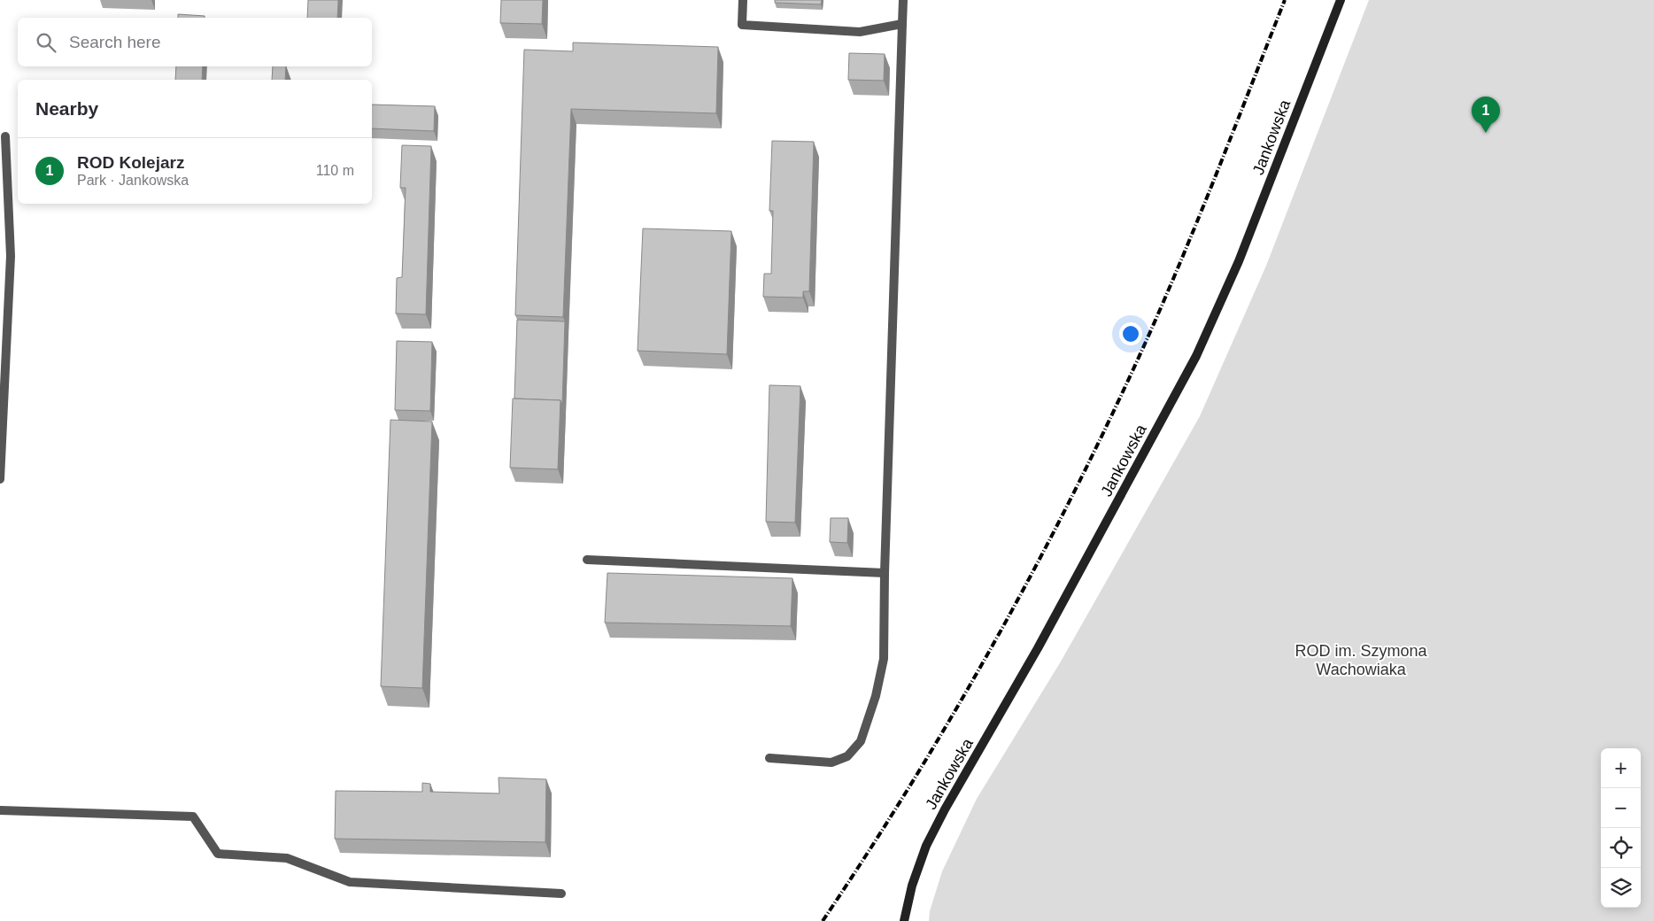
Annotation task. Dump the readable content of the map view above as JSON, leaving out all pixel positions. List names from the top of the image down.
{
  "streets": {
    "street": ["Jankowska"]
  },
  "parks": ["ROD im. Szymona Wachowiaka"],
  "page": {
    "search": "Search here",
    "heading": "Nearby",
    "pins": "1",
    "list": [
      {
        "mark": "1",
        "name": "ROD Kolejarz",
        "note": "Park · Jankowska",
        "value": "110 m"
      }
    ],
    "map_buttons": ["+", "−"]
  }
}
